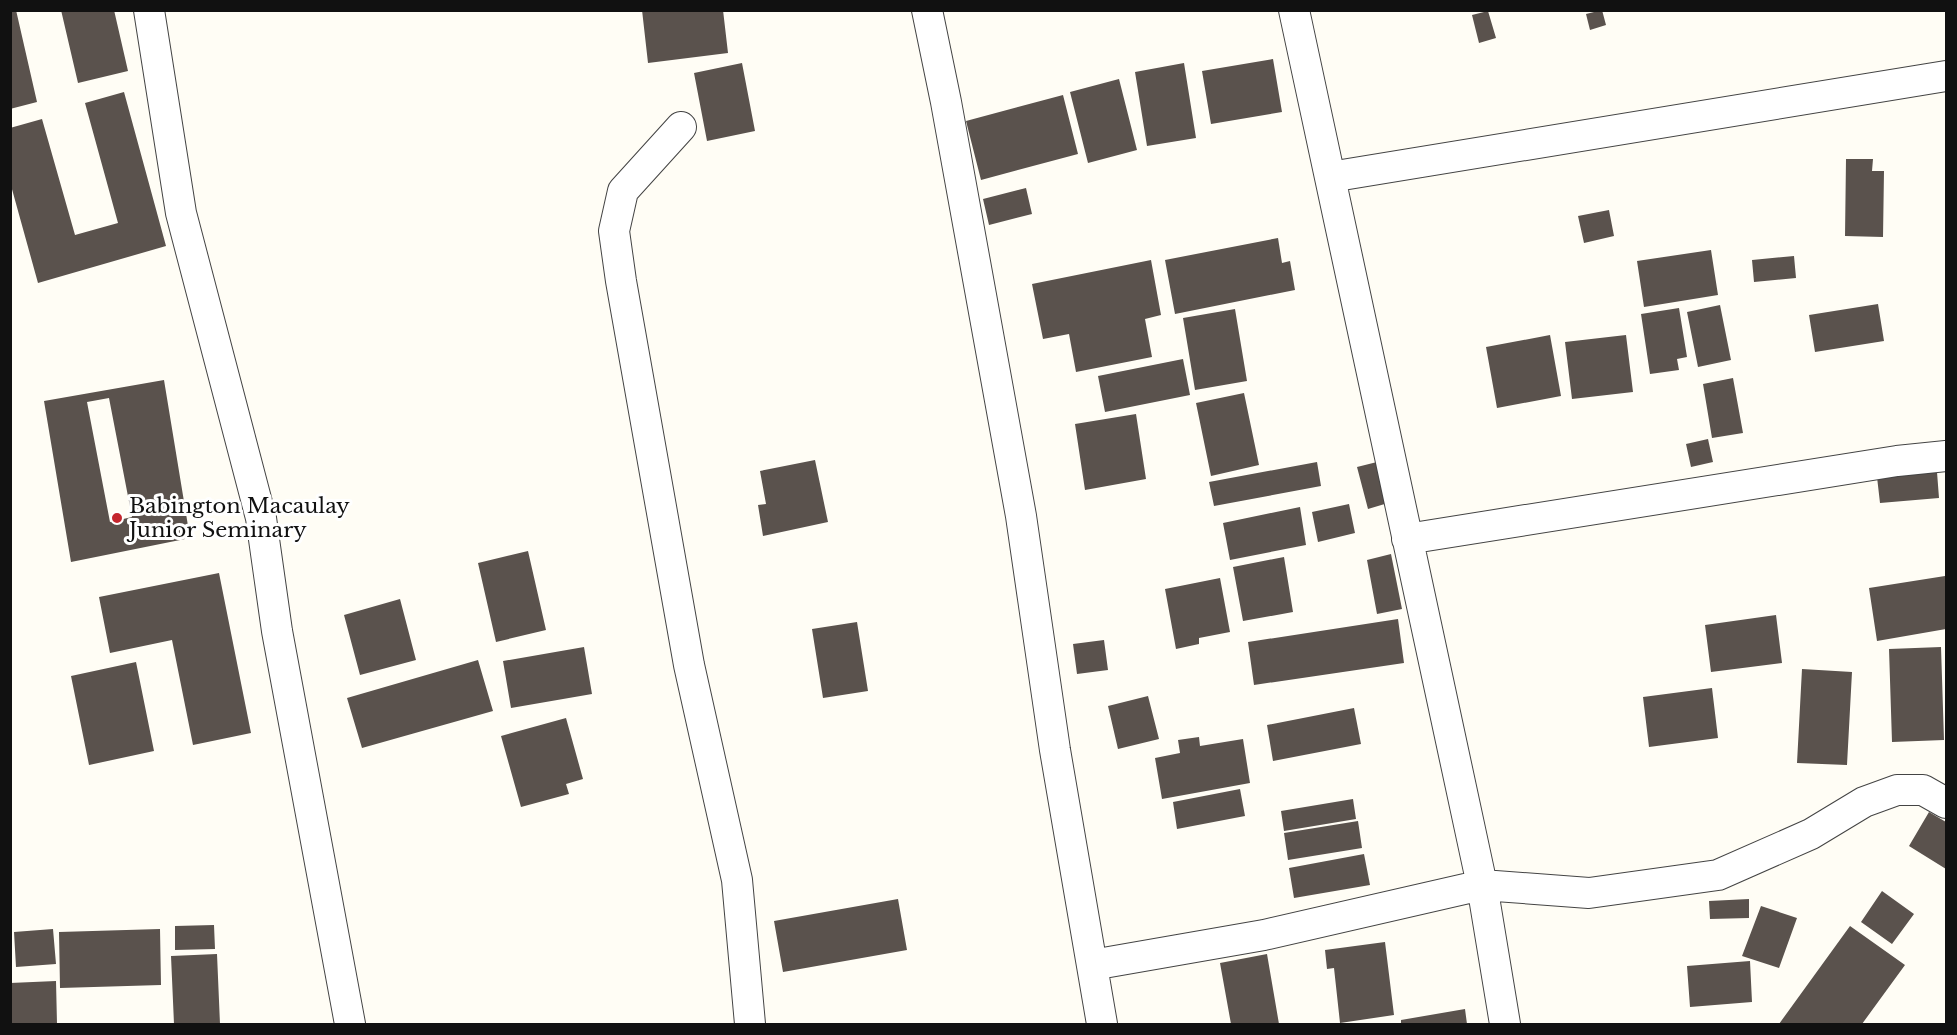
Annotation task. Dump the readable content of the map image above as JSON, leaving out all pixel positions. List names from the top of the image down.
{
  "places": ["Babington Macaulay Junior Seminary"]
}
